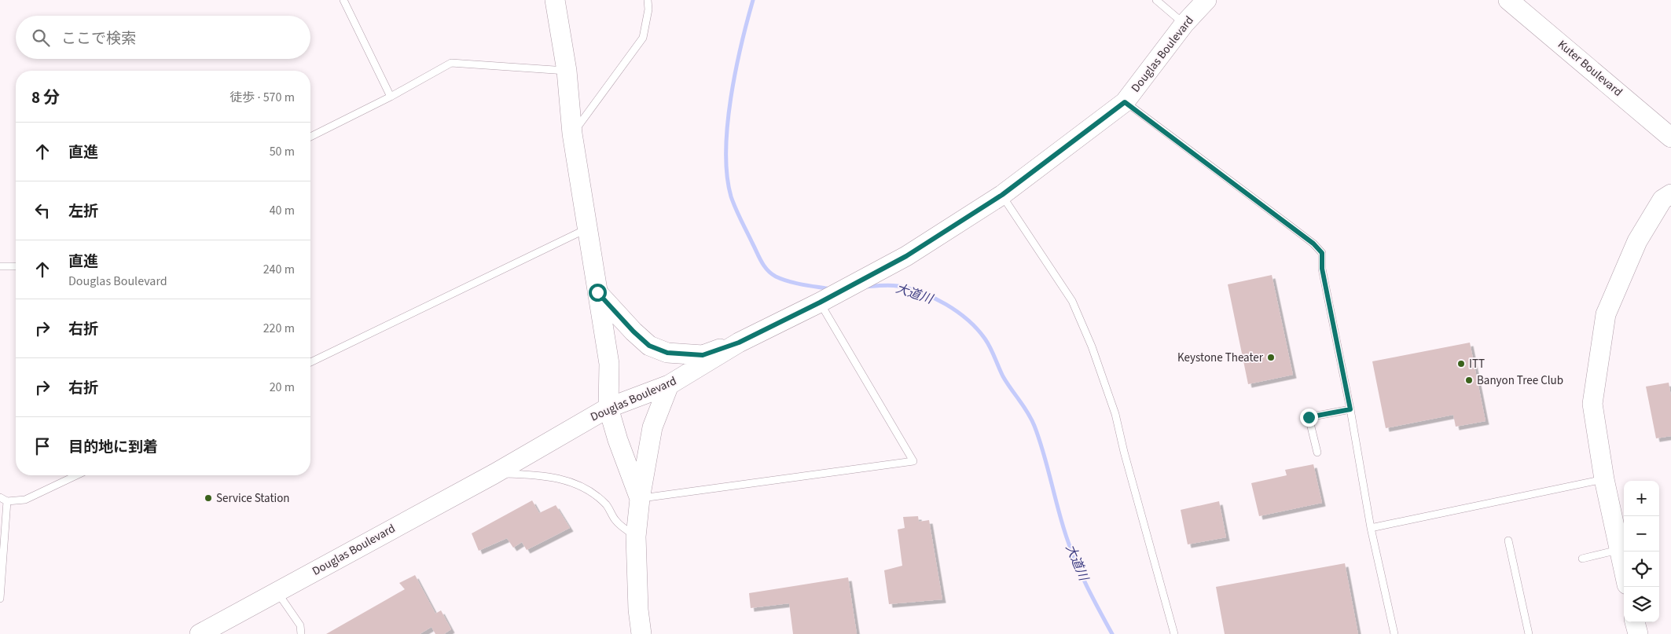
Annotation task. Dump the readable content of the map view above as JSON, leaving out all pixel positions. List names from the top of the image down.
{
  "streets": {
    "street": ["Douglas Boulevard", "Kuter Boulevard"]
  },
  "water": ["大道川"],
  "places": [
    "Keystone Theater",
    "ITT",
    "Banyon Tree Club",
    "Service Station"
  ],
  "page": {
    "search": "ここで検索",
    "heading": ["8 分", "徒歩 · 570 m"],
    "list": [
      ["直進", "50 m"],
      ["左折", "40 m"],
      ["直進", "Douglas Boulevard", "240 m"],
      ["右折", "220 m"],
      ["右折", "20 m"],
      "目的地に到着"
    ],
    "map_buttons": ["+", "−"]
  }
}
